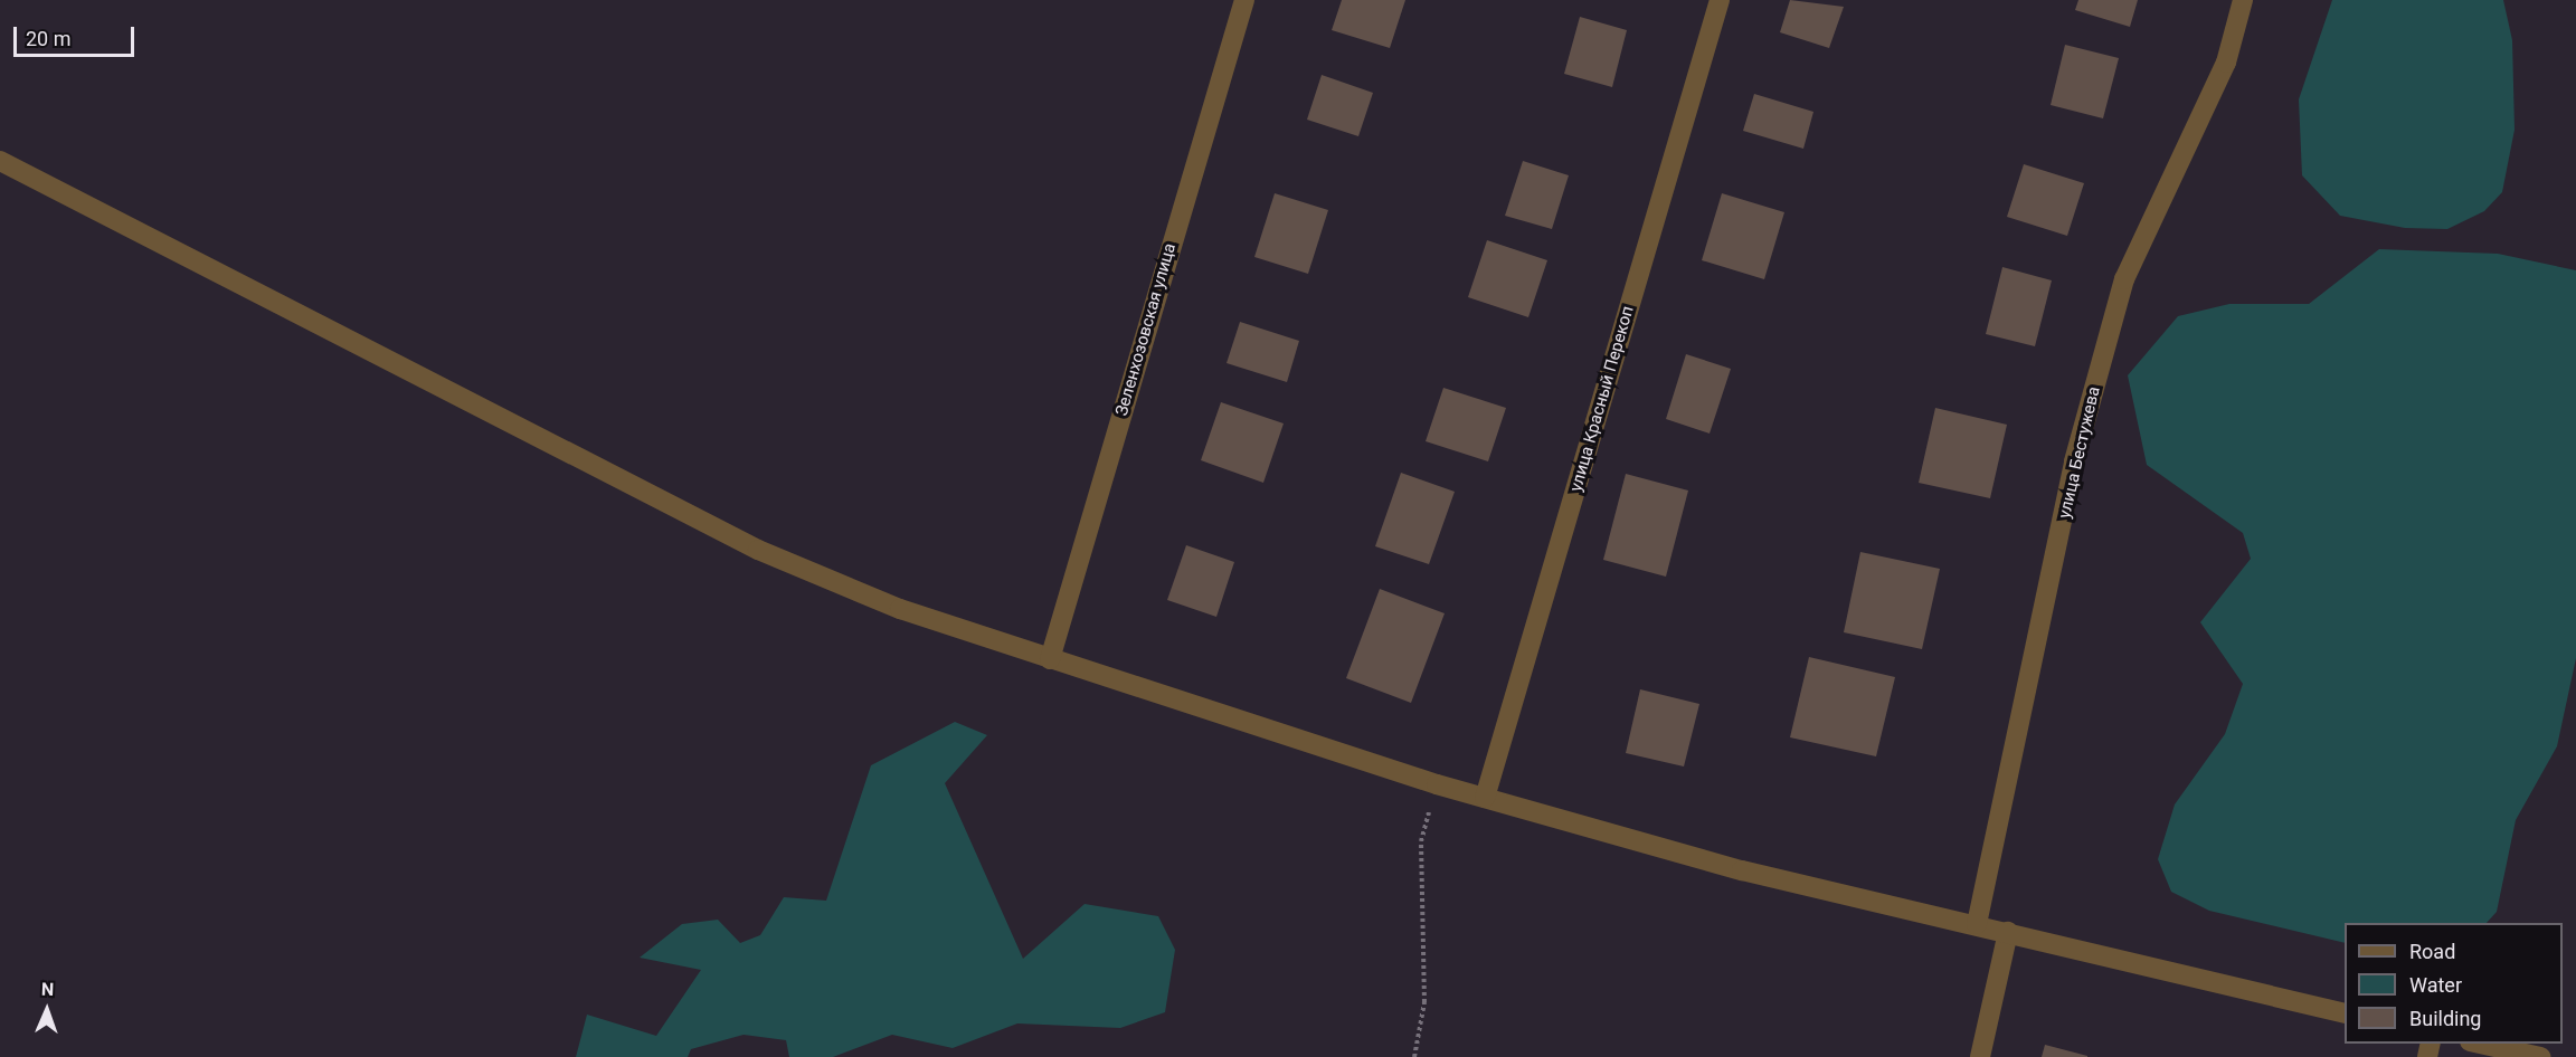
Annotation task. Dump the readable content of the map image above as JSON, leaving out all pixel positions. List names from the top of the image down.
{
  "streets": {
    "street": ["Зеленхозовская улица", "улица Красный Перекоп", "улица Бестужева"]
  },
  "legend": ["Road", "Water", "Building"],
  "scale_bar": "20 m",
  "north": "top"
}
